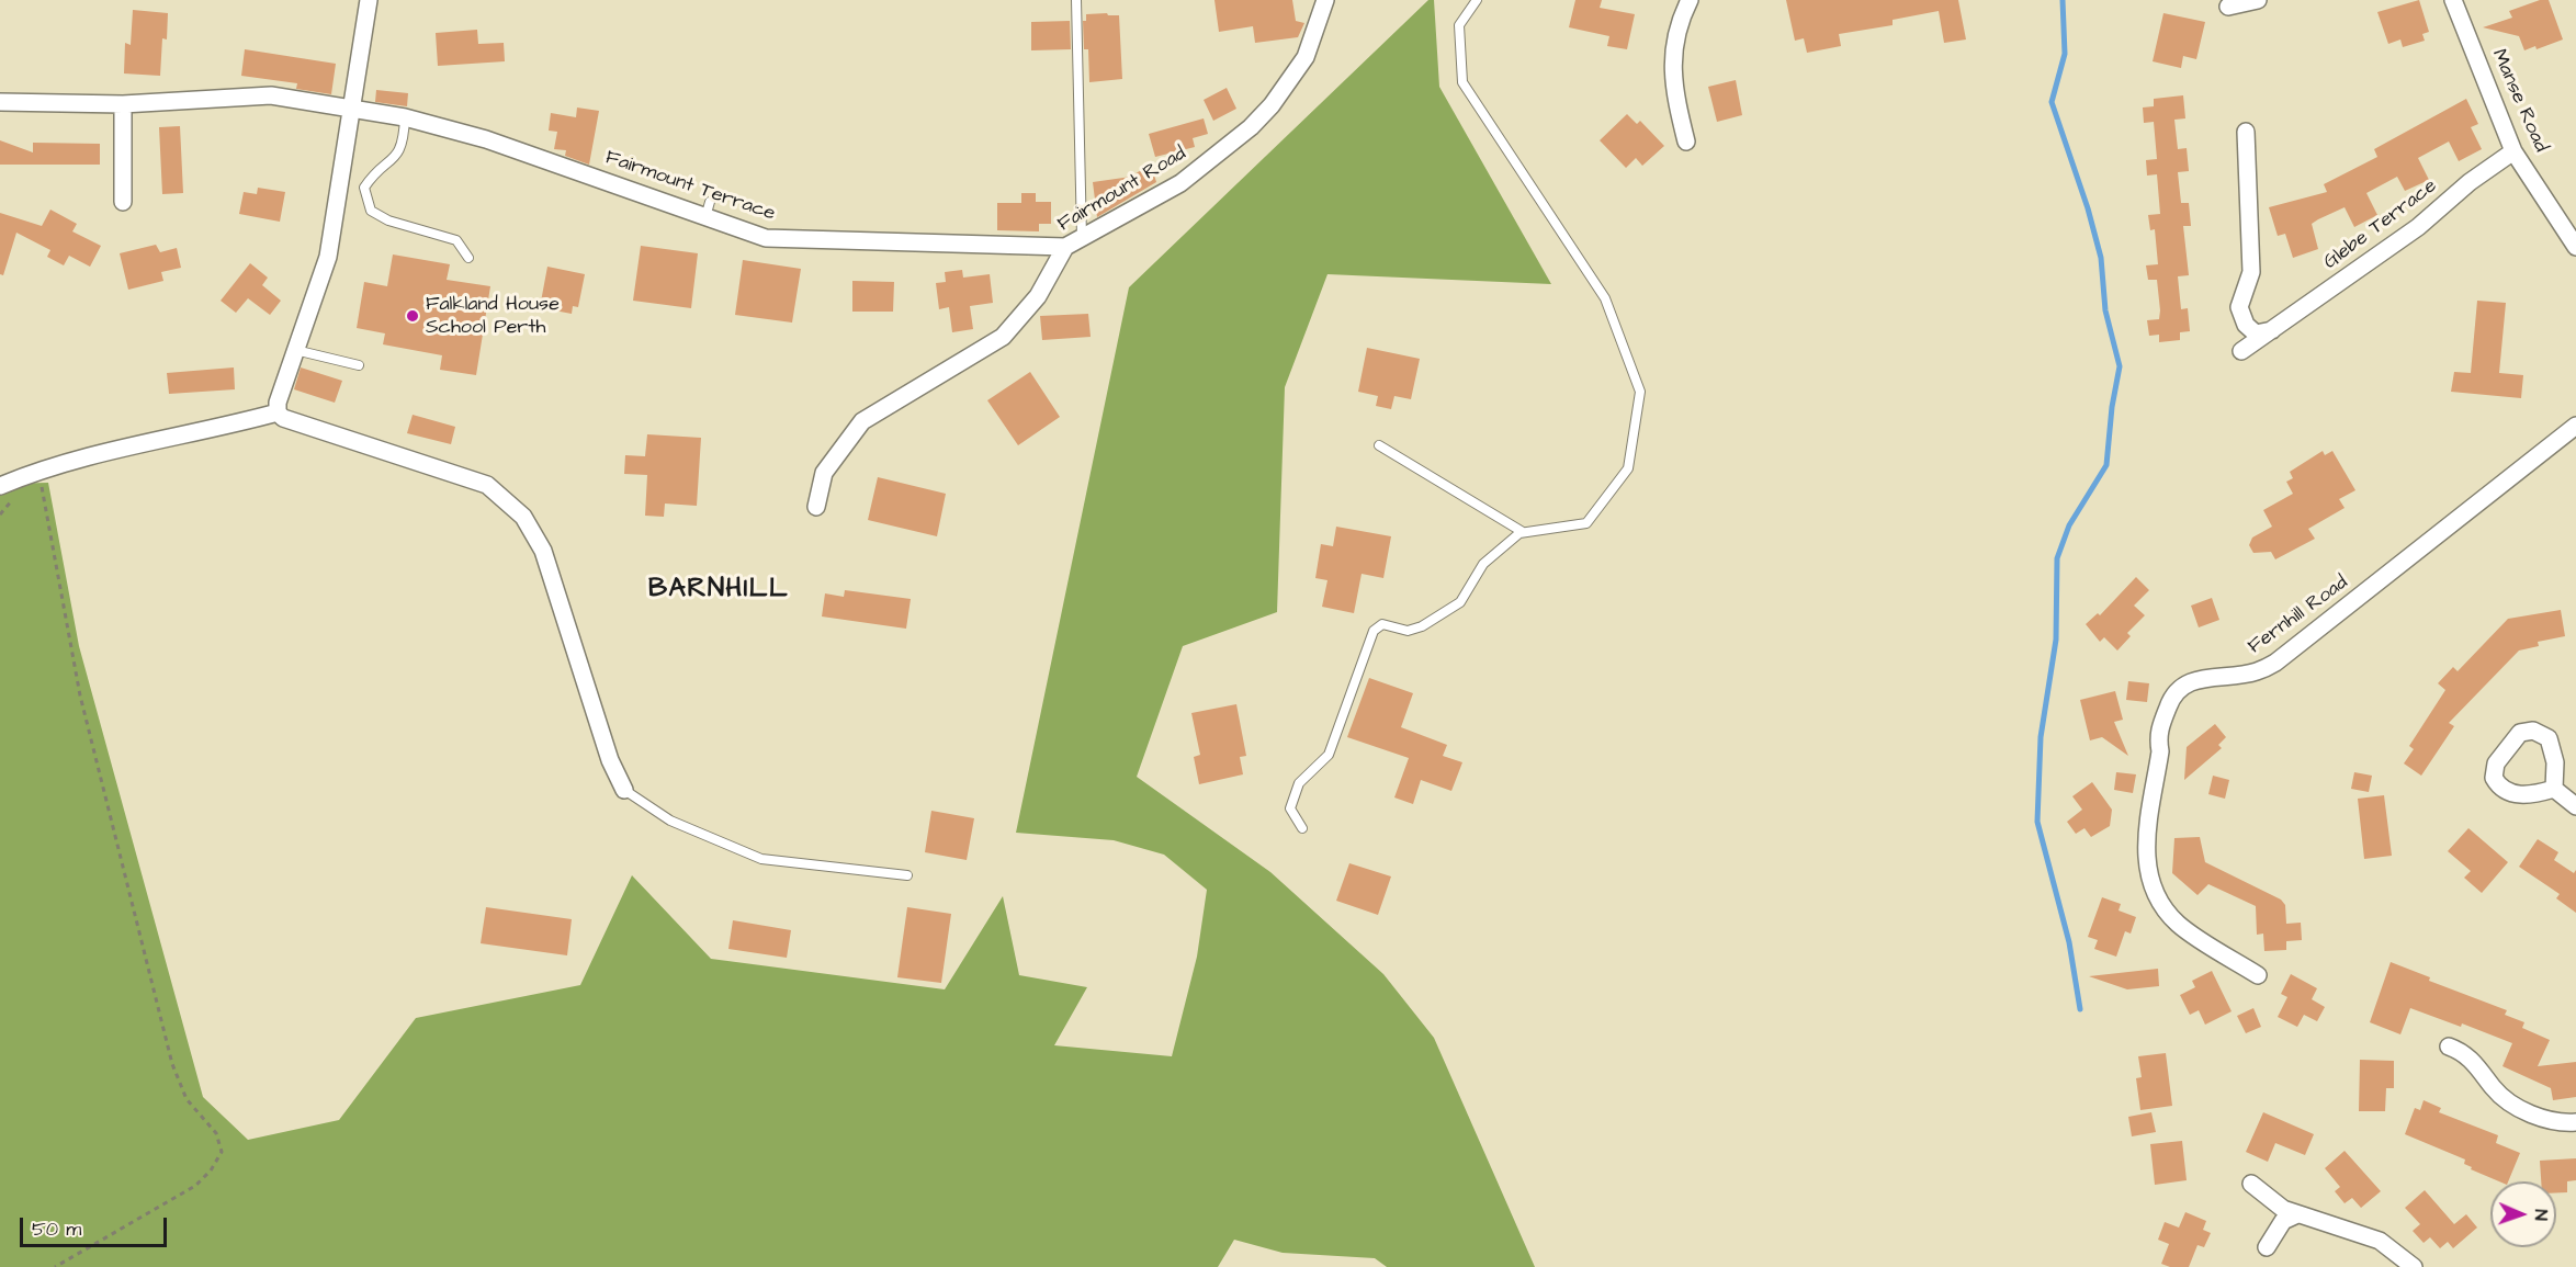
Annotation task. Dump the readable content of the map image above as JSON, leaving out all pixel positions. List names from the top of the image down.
{
  "streets": {
    "street": [
      "Manse Road",
      "Fairmount Terrace",
      "Fairmount Road",
      "Glebe Terrace",
      "Fernhill Road"
    ]
  },
  "crossings": [
    ["Manse Road", "Glebe Terrace"],
    ["Fairmount Terrace", "Fairmount Road"]
  ],
  "districts": ["BARNHILL"],
  "places": ["Falkland House School Perth"],
  "scale_bar": "50 m",
  "north": "right"
}
